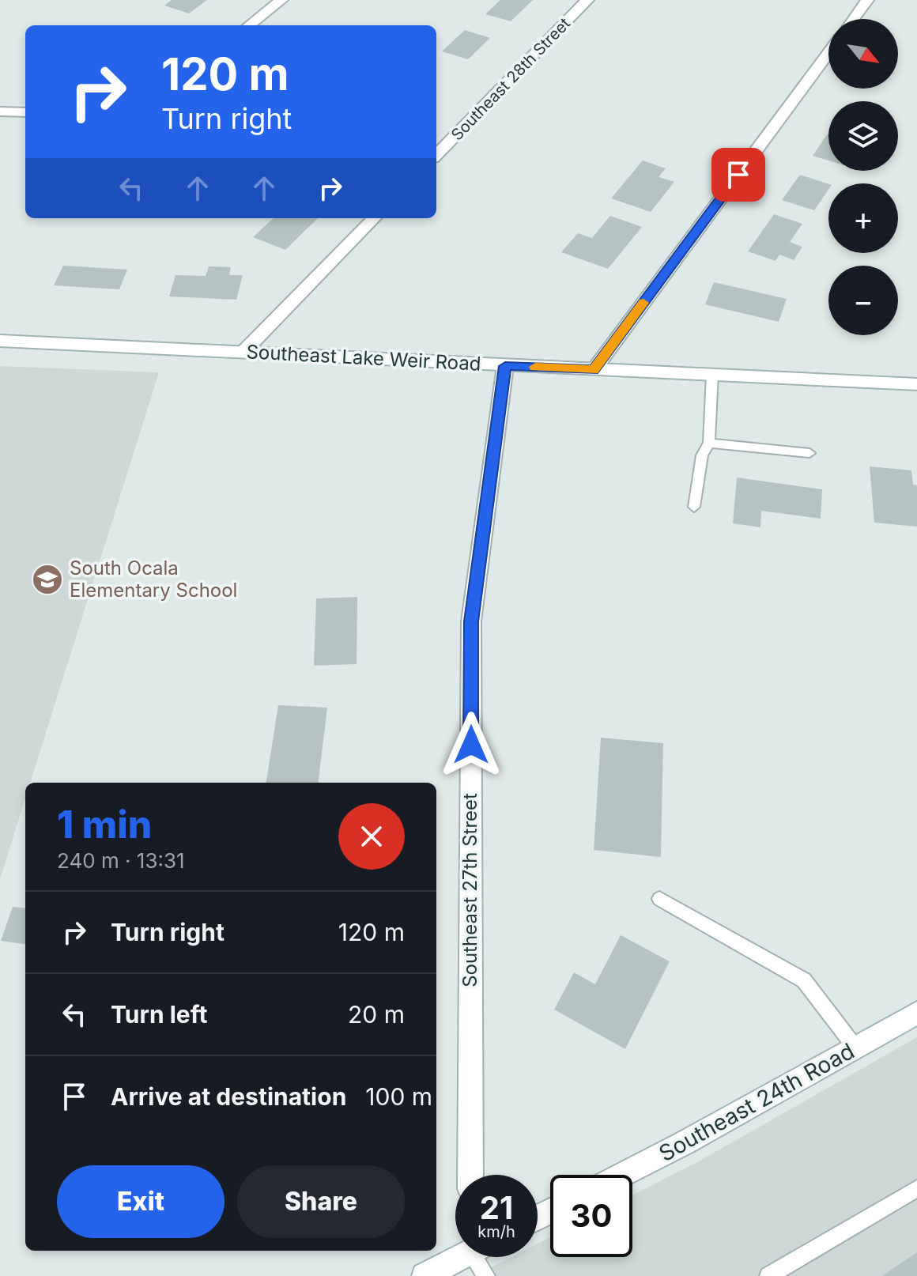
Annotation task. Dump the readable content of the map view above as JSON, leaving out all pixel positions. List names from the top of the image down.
{
  "streets": {
    "street": [
      "Southeast 28th Street",
      "Southeast Lake Weir Road",
      "Southeast 27th Street",
      "Southeast 24th Road"
    ]
  },
  "crossings": [
    ["Southeast Lake Weir Road", "Southeast 27th Street"]
  ],
  "places": {
    "school or university": ["South Ocala Elementary School"]
  },
  "north": "bottom right",
  "page": {
    "map_buttons": ["+", "−"],
    "turn": ["120 m", "Turn right"],
    "heading": ["1 min", "240 m · 13:31"],
    "list": [
      {
        "name": "Turn right",
        "value": "120 m"
      },
      {
        "name": "Turn left",
        "value": "20 m"
      },
      {
        "name": "Arrive at destination",
        "value": "100 m"
      }
    ],
    "buttons": ["Exit", "Share"],
    "speed": "21 km/h",
    "limit": "30"
  }
}
